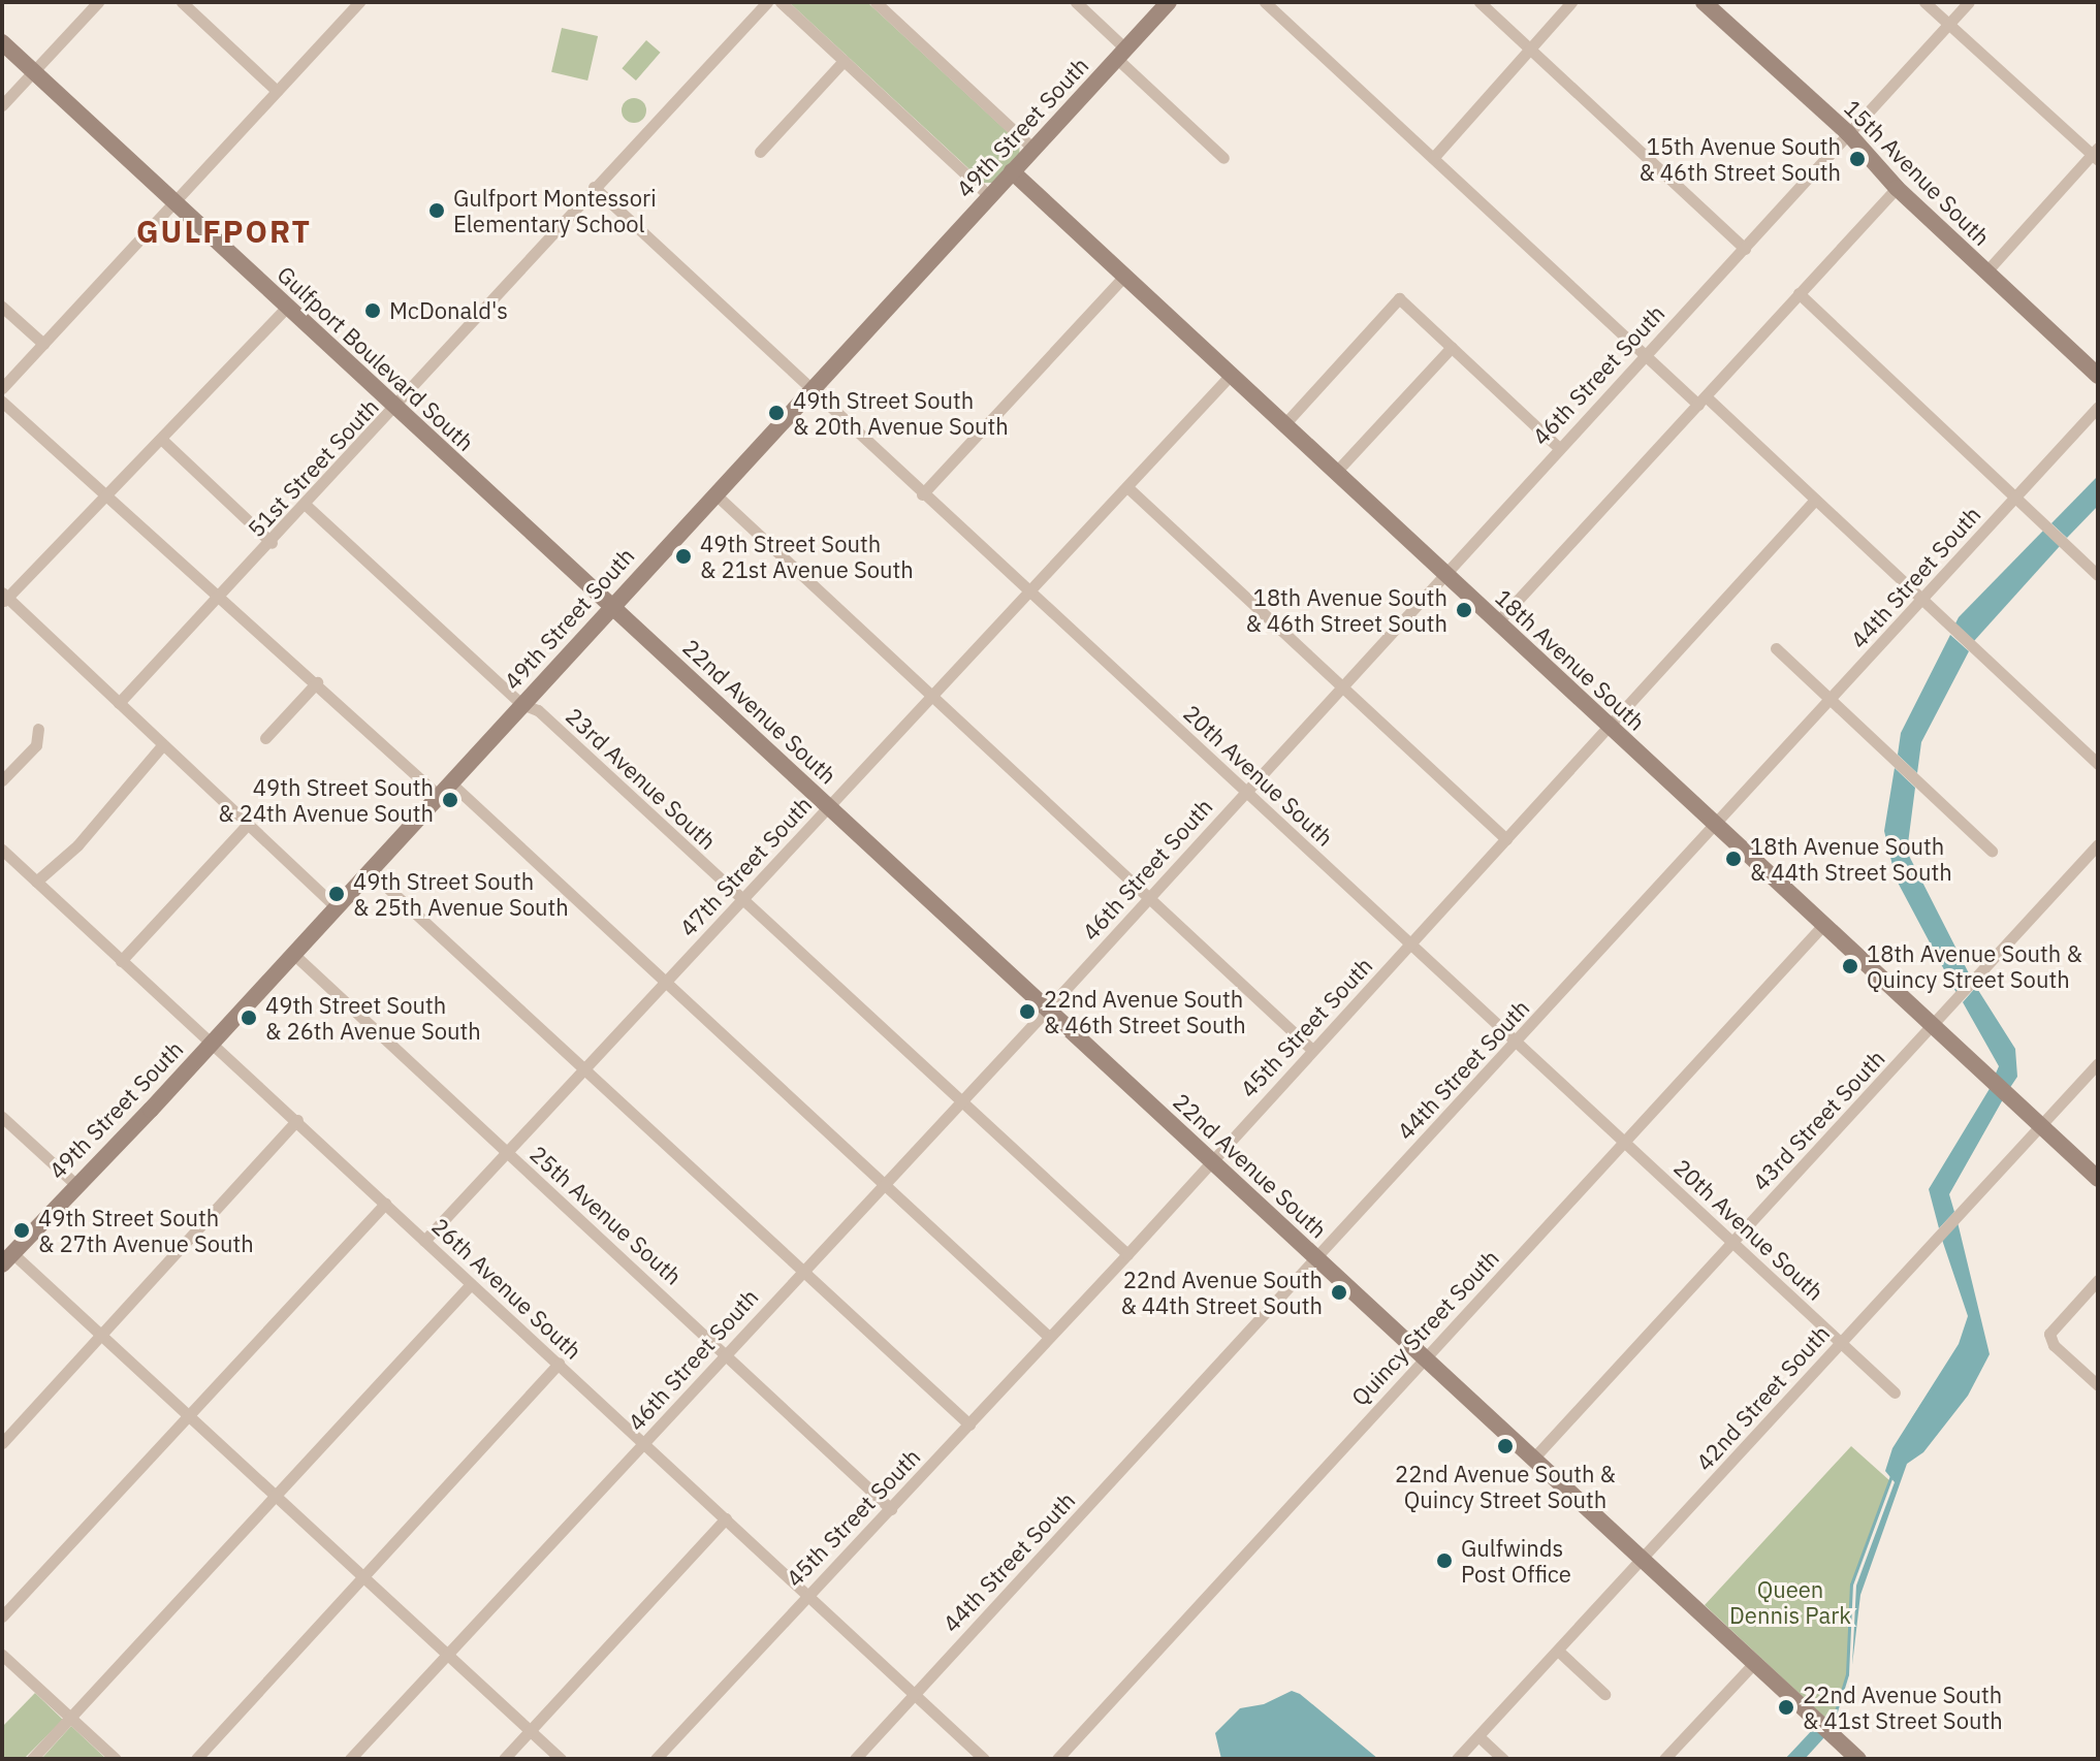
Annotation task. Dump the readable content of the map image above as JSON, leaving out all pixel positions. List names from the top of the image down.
{
  "streets": {
    "main road": [
      "49th Street South",
      "15th Avenue South",
      "Gulfport Boulevard South",
      "18th Avenue South",
      "22nd Avenue South"
    ],
    "street": [
      "46th Street South",
      "51st Street South",
      "44th Street South",
      "20th Avenue South",
      "23rd Avenue South",
      "47th Street South",
      "45th Street South",
      "43rd Street South",
      "25th Avenue South",
      "26th Avenue South",
      "Quincy Street South",
      "42nd Street South"
    ]
  },
  "crossings": [
    ["49th Street South", "Gulfport Boulevard South"],
    ["49th Street South", "18th Avenue South"],
    ["49th Street South", "22nd Avenue South"],
    ["49th Street South", "20th Avenue South"],
    ["49th Street South", "23rd Avenue South"],
    ["49th Street South", "25th Avenue South"],
    ["49th Street South", "26th Avenue South"],
    ["15th Avenue South", "46th Street South"],
    ["Gulfport Boulevard South", "51st Street South"],
    ["Gulfport Boulevard South", "22nd Avenue South"],
    ["46th Street South", "18th Avenue South"],
    ["46th Street South", "22nd Avenue South"],
    ["46th Street South", "20th Avenue South"],
    ["46th Street South", "23rd Avenue South"],
    ["46th Street South", "25th Avenue South"],
    ["46th Street South", "26th Avenue South"],
    ["51st Street South", "20th Avenue South"],
    ["51st Street South", "23rd Avenue South"],
    ["44th Street South", "18th Avenue South"],
    ["44th Street South", "22nd Avenue South"],
    ["44th Street South", "20th Avenue South"],
    ["44th Street South", "26th Avenue South"],
    ["18th Avenue South", "47th Street South"],
    ["18th Avenue South", "45th Street South"],
    ["18th Avenue South", "43rd Street South"],
    ["18th Avenue South", "Quincy Street South"],
    ["18th Avenue South", "42nd Street South"],
    ["22nd Avenue South", "47th Street South"],
    ["22nd Avenue South", "45th Street South"],
    ["22nd Avenue South", "43rd Street South"],
    ["22nd Avenue South", "Quincy Street South"],
    ["22nd Avenue South", "42nd Street South"],
    ["20th Avenue South", "47th Street South"],
    ["20th Avenue South", "45th Street South"],
    ["20th Avenue South", "43rd Street South"],
    ["20th Avenue South", "Quincy Street South"],
    ["20th Avenue South", "42nd Street South"],
    ["23rd Avenue South", "47th Street South"],
    ["23rd Avenue South", "45th Street South"],
    ["47th Street South", "25th Avenue South"],
    ["47th Street South", "26th Avenue South"],
    ["45th Street South", "25th Avenue South"],
    ["45th Street South", "26th Avenue South"]
  ],
  "districts": ["GULFPORT"],
  "parks": ["Queen Dennis Park"],
  "places": [
    "15th Avenue South & 46th Street South",
    "Gulfport Montessori Elementary School",
    "McDonald's",
    "49th Street South & 20th Avenue South",
    "49th Street South & 21st Avenue South",
    "18th Avenue South & 46th Street South",
    "49th Street South & 24th Avenue South",
    "18th Avenue South & 44th Street South",
    "49th Street South & 25th Avenue South",
    "18th Avenue South & Quincy Street South",
    "22nd Avenue South & 46th Street South",
    "49th Street South & 26th Avenue South",
    "49th Street South & 27th Avenue South",
    "22nd Avenue South & 44th Street South",
    "22nd Avenue South & Quincy Street South",
    "Gulfwinds Post Office",
    "22nd Avenue South & 41st Street South"
  ]
}
